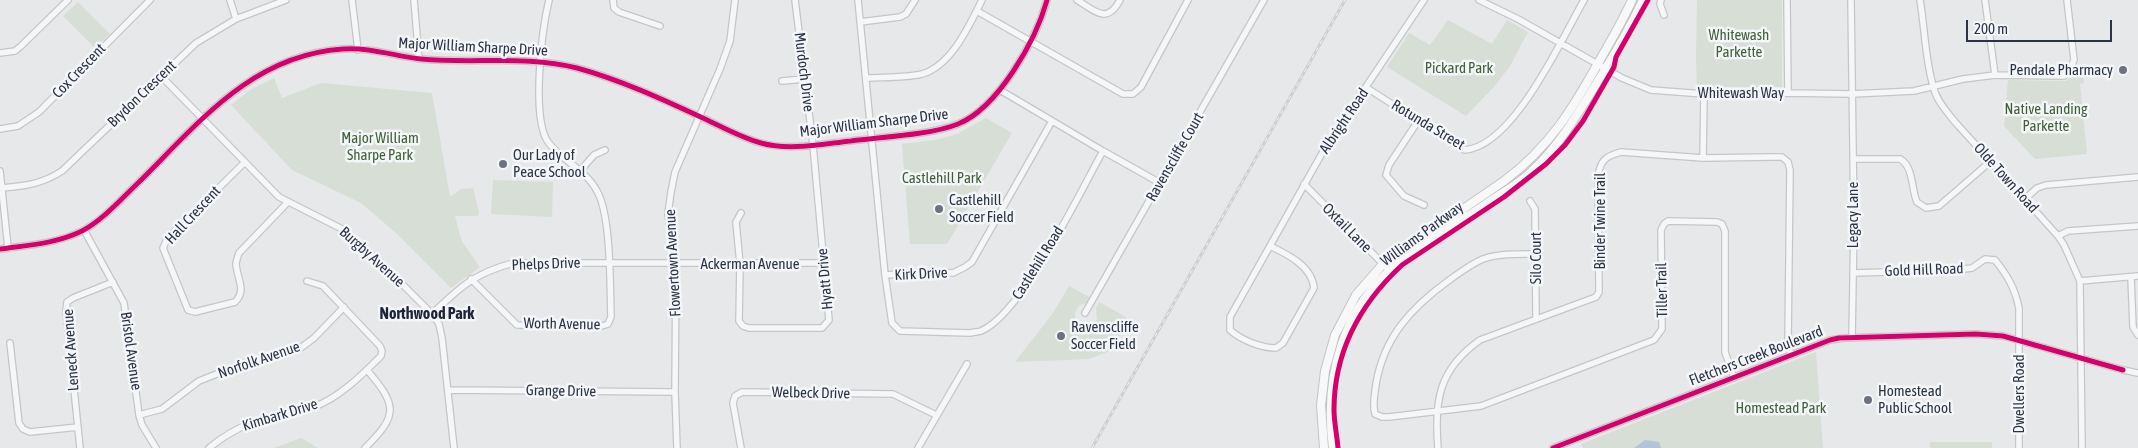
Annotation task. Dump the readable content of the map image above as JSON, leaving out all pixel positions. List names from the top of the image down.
{
  "streets": {
    "main road": ["Williams Parkway"],
    "street": [
      "Major William Sharpe Drive",
      "Cox Crescent",
      "Murdoch Drive",
      "Whitewash Way",
      "Brydon Crescent",
      "Albright Road",
      "Rotunda Street",
      "Ravenscliffe Court",
      "Olde Town Road",
      "Hall Crescent",
      "Legacy Lane",
      "Binder Twine Trail",
      "Oxtail Lane",
      "Burgby Avenue",
      "Silo Court",
      "Flowertown Avenue",
      "Castlehill Road",
      "Phelps Drive",
      "Ackerman Avenue",
      "Gold Hill Road",
      "Kirk Drive",
      "Hyatt Drive",
      "Tiller Trail",
      "Worth Avenue",
      "Leneck Avenue",
      "Bristol Avenue",
      "Fletchers Creek Boulevard",
      "Norfolk Avenue",
      "Grange Drive",
      "Welbeck Drive",
      "Dwellers Road",
      "Kimbark Drive"
    ]
  },
  "crossings": [
    ["Major William Sharpe Drive", "Murdoch Drive"],
    ["Major William Sharpe Drive", "Burgby Avenue"],
    ["Major William Sharpe Drive", "Flowertown Avenue"],
    ["Major William Sharpe Drive", "Castlehill Road"],
    ["Major William Sharpe Drive", "Hyatt Drive"],
    ["Major William Sharpe Drive", "Worth Avenue"],
    ["Major William Sharpe Drive", "Bristol Avenue"],
    ["Murdoch Drive", "Hyatt Drive"],
    ["Whitewash Way", "Rotunda Street"],
    ["Whitewash Way", "Olde Town Road"],
    ["Whitewash Way", "Legacy Lane"],
    ["Whitewash Way", "Williams Parkway"],
    ["Brydon Crescent", "Burgby Avenue"],
    ["Albright Road", "Rotunda Street"],
    ["Albright Road", "Oxtail Lane"],
    ["Olde Town Road", "Fletchers Creek Boulevard"],
    ["Hall Crescent", "Burgby Avenue"],
    ["Legacy Lane", "Gold Hill Road"],
    ["Legacy Lane", "Fletchers Creek Boulevard"],
    ["Binder Twine Trail", "Silo Court"],
    ["Binder Twine Trail", "Tiller Trail"],
    ["Binder Twine Trail", "Fletchers Creek Boulevard"],
    ["Oxtail Lane", "Williams Parkway"],
    ["Burgby Avenue", "Phelps Drive"],
    ["Burgby Avenue", "Grange Drive"],
    ["Flowertown Avenue", "Phelps Drive"],
    ["Flowertown Avenue", "Ackerman Avenue"],
    ["Flowertown Avenue", "Grange Drive"],
    ["Castlehill Road", "Kirk Drive"],
    ["Phelps Drive", "Ackerman Avenue"],
    ["Phelps Drive", "Worth Avenue"],
    ["Ackerman Avenue", "Hyatt Drive"],
    ["Gold Hill Road", "Fletchers Creek Boulevard"],
    ["Gold Hill Road", "Dwellers Road"],
    ["Tiller Trail", "Fletchers Creek Boulevard"],
    ["Leneck Avenue", "Bristol Avenue"],
    ["Bristol Avenue", "Norfolk Avenue"],
    ["Fletchers Creek Boulevard", "Dwellers Road"],
    ["Norfolk Avenue", "Kimbark Drive"]
  ],
  "districts": ["Northwood Park"],
  "parks": [
    "Whitewash Parkette",
    "Pickard Park",
    "Native Landing Parkette",
    "Major William Sharpe Park",
    "Castlehill Park",
    "Homestead Park"
  ],
  "places": [
    "Pendale Pharmacy",
    "Our Lady of Peace School",
    "Castlehill Soccer Field",
    "Ravenscliffe Soccer Field",
    "Homestead Public School"
  ],
  "scale_bar": "200 m"
}
